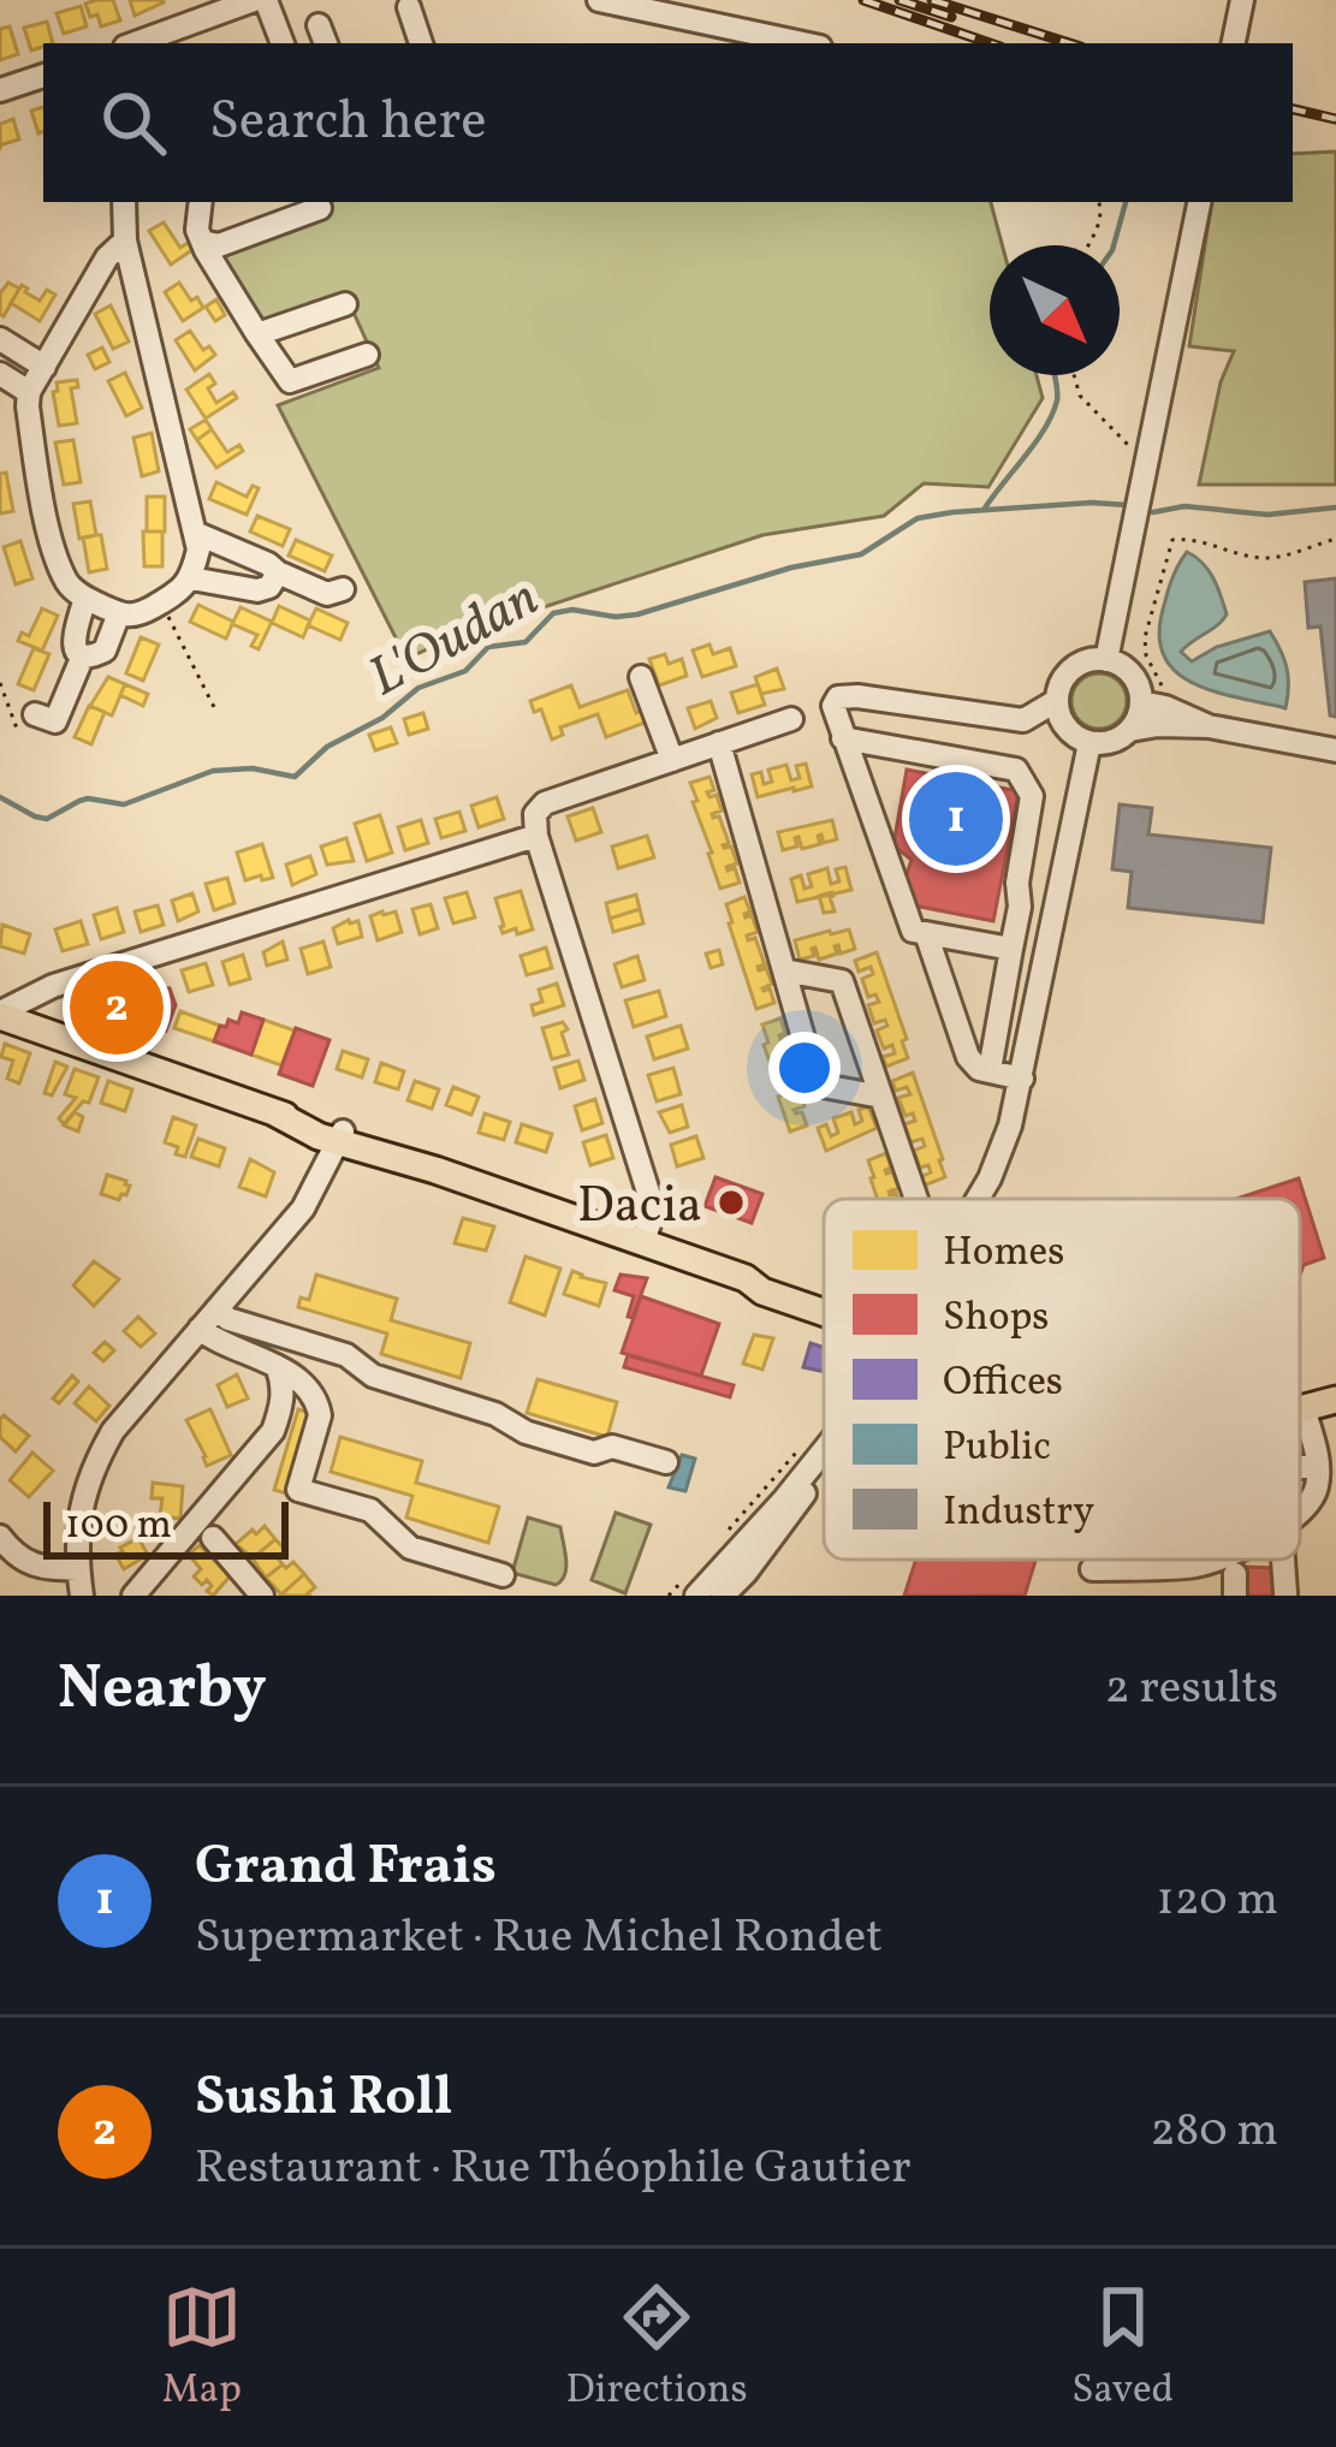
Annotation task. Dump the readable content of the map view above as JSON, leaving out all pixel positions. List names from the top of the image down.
{
  "water": ["L'Oudan"],
  "places": ["Dacia"],
  "legend": [
    "Homes",
    "Shops",
    "Offices",
    "Public",
    "Industry"
  ],
  "scale_bar": "100 m",
  "north": "bottom right",
  "page": {
    "search": "Search here",
    "pins": ["1", "2"],
    "scale": "100 m",
    "heading": ["Nearby", "2 results"],
    "list": [
      {
        "mark": "1",
        "name": "Grand Frais",
        "note": "Supermarket · Rue Michel Rondet",
        "value": "120 m"
      },
      {
        "mark": "2",
        "name": "Sushi Roll",
        "note": "Restaurant · Rue Théophile Gautier",
        "value": "280 m"
      }
    ],
    "nav": ["Map", "Directions", "Saved"]
  }
}
